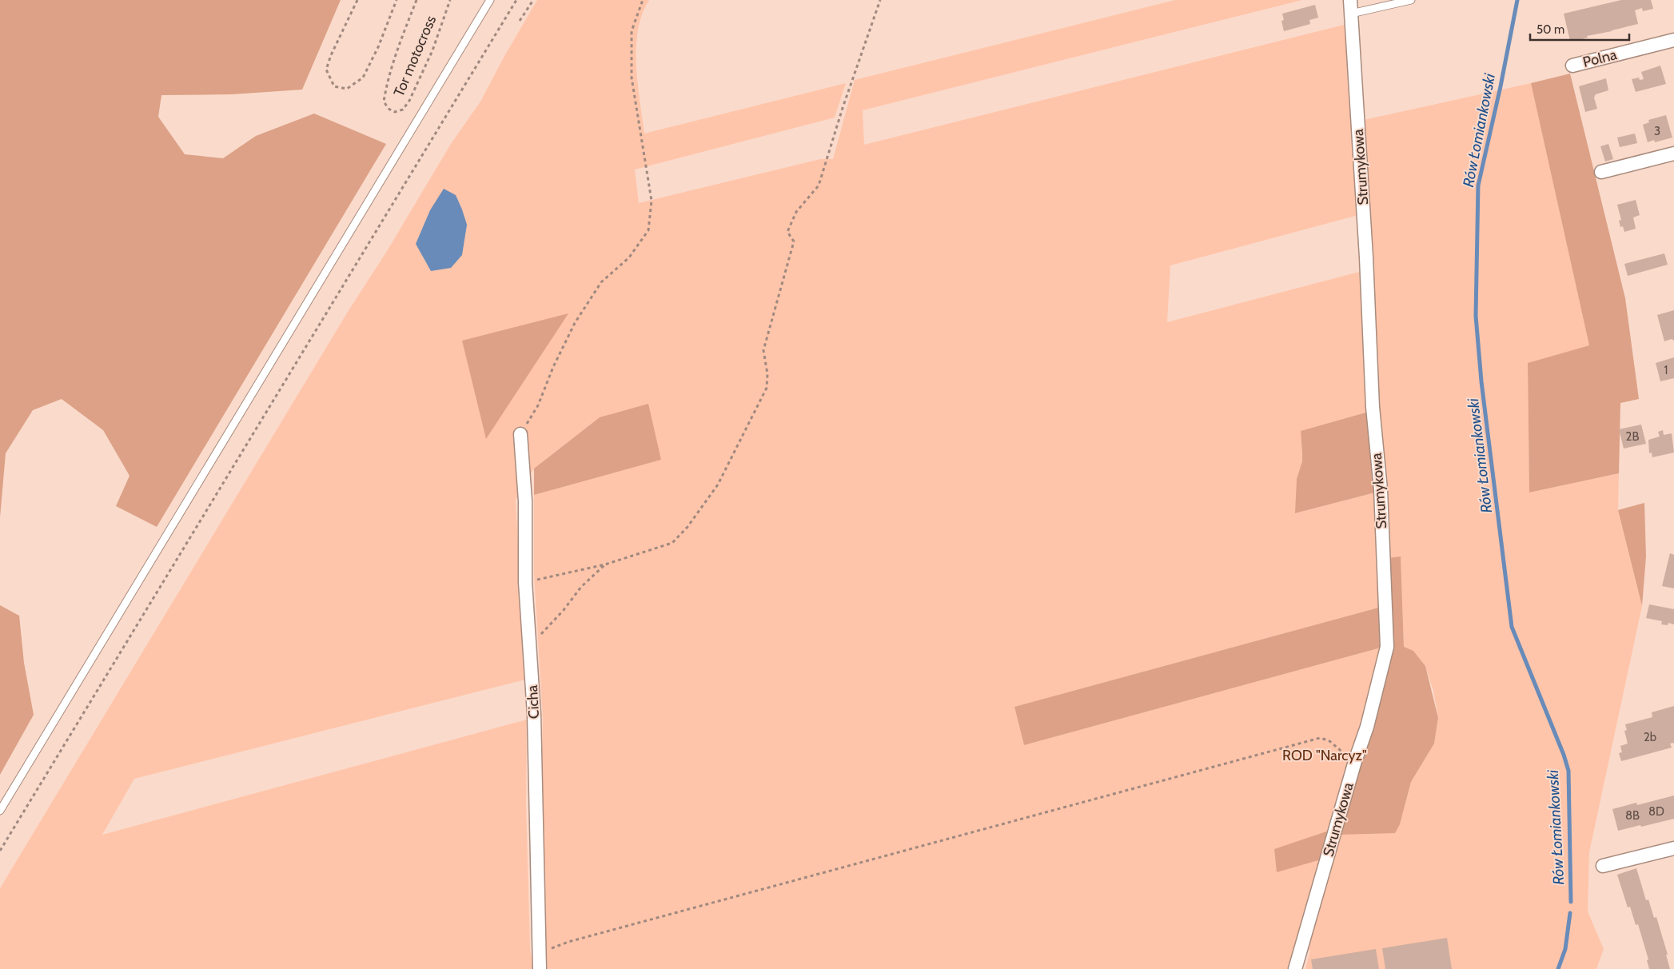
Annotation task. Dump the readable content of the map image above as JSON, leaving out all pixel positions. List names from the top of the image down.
{
  "streets": {
    "street": ["Polna", "Strumykowa", "Cicha"],
    "path": ["Tor motocross"]
  },
  "water": ["Rów Łomiankowski"],
  "parks": ["ROD \"Narcyz\""],
  "house_numbers": [
    "3",
    "1",
    "2B",
    "2b",
    "8D",
    "8B"
  ],
  "scale_bar": "50 m"
}
